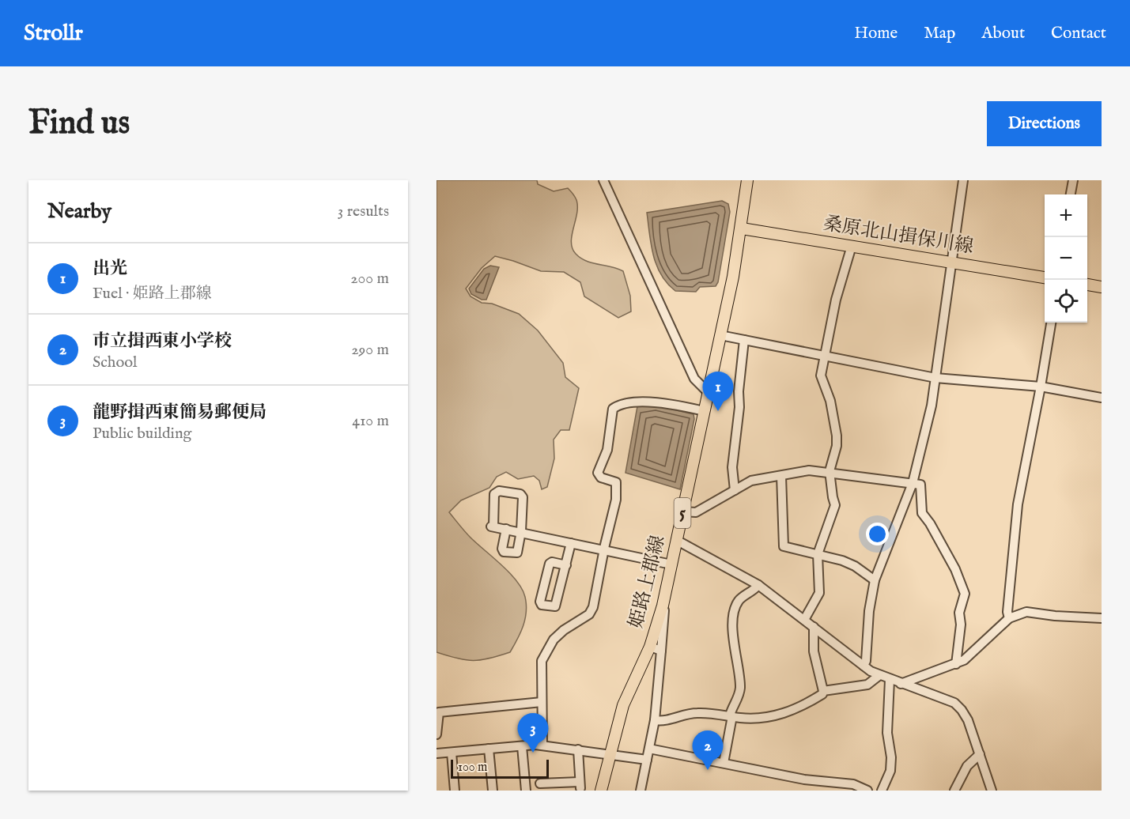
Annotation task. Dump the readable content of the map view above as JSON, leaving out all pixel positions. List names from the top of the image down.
{
  "streets": {
    "main road": ["桑原北山揖保川線", "5", "姫路上郡線"]
  },
  "crossings": [
    ["桑原北山揖保川線", "姫路上郡線"]
  ],
  "scale_bar": "100 m",
  "page": {
    "header": "Strollr",
    "nav": [
      "Home",
      "Map",
      "About",
      "Contact"
    ],
    "buttons": "Directions",
    "title": "Find us",
    "heading": ["Nearby", "3 results"],
    "map_buttons": ["+", "−"],
    "list": [
      {
        "mark": "1",
        "name": "出光",
        "note": "Fuel · 姫路上郡線",
        "value": "200 m"
      },
      {
        "mark": "2",
        "name": "市立揖西東小学校",
        "note": "School",
        "value": "290 m"
      },
      {
        "mark": "3",
        "name": "龍野揖西東簡易郵便局",
        "note": "Public building",
        "value": "410 m"
      }
    ],
    "pins": ["1", "3", "2"],
    "scale": "100 m"
  }
}
